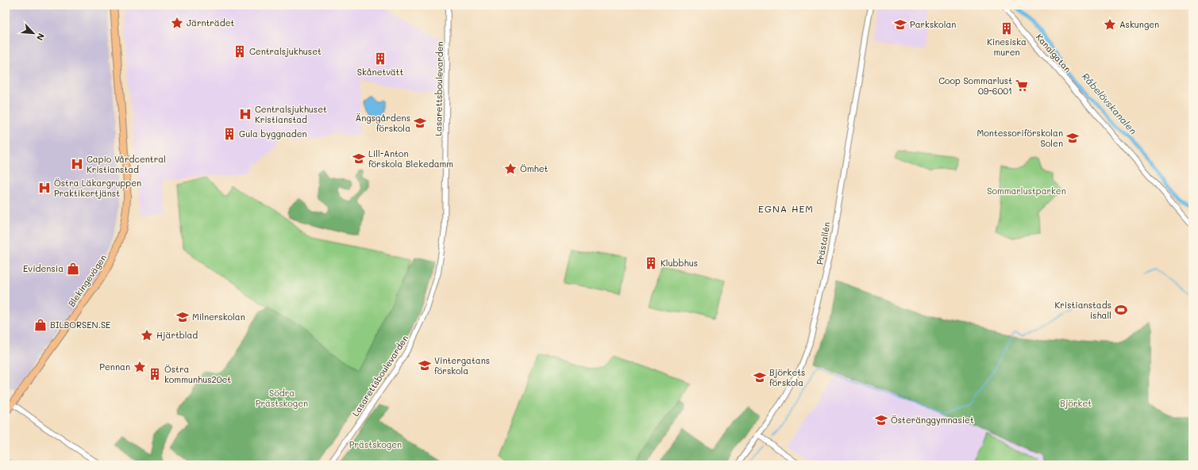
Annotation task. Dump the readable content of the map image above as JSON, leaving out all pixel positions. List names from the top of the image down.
{
  "streets": {
    "main road": ["Blekingevägen"],
    "street": ["Kanalgatan", "Lasarettsboulevarden", "Prästallén"]
  },
  "districts": ["EGNA HEM"],
  "water": ["Råbelövskanalen"],
  "parks": [
    "Sommarlustparken",
    "Södra Prästskogen",
    "Björket",
    "Prästskogen"
  ],
  "places": {
    "place": [
      "Järnträdet",
      "Askungen",
      "Ömhet",
      "Hjärtblad",
      "Pennan"
    ],
    "school or university": [
      "Parkskolan",
      "Ängsgårdens förskola",
      "Montessoriförskolan Solen",
      "Lill-Anton förskola Blekedamm",
      "Milnerskolan",
      "Vintergatans förskola",
      "Björkets förskola",
      "Österänggymnasiet"
    ],
    "building": [
      "Kinesiska muren",
      "Centralsjukhuset",
      "Skånetvätt",
      "Gula byggnaden",
      "Klubbhus",
      "Östra kommunhus20et"
    ],
    "supermarket": ["Coop Sommarlust 09-6001"],
    "hospital": ["Centralsjukhuset Kristianstad", "Capio Vårdcentral Kristianstad", "Östra Läkargruppen Praktikertjänst"],
    "shop": ["Evidensia", "BILBORSEN.SE"],
    "sports": ["Kristianstads ishall"]
  },
  "north": "bottom right"
}
